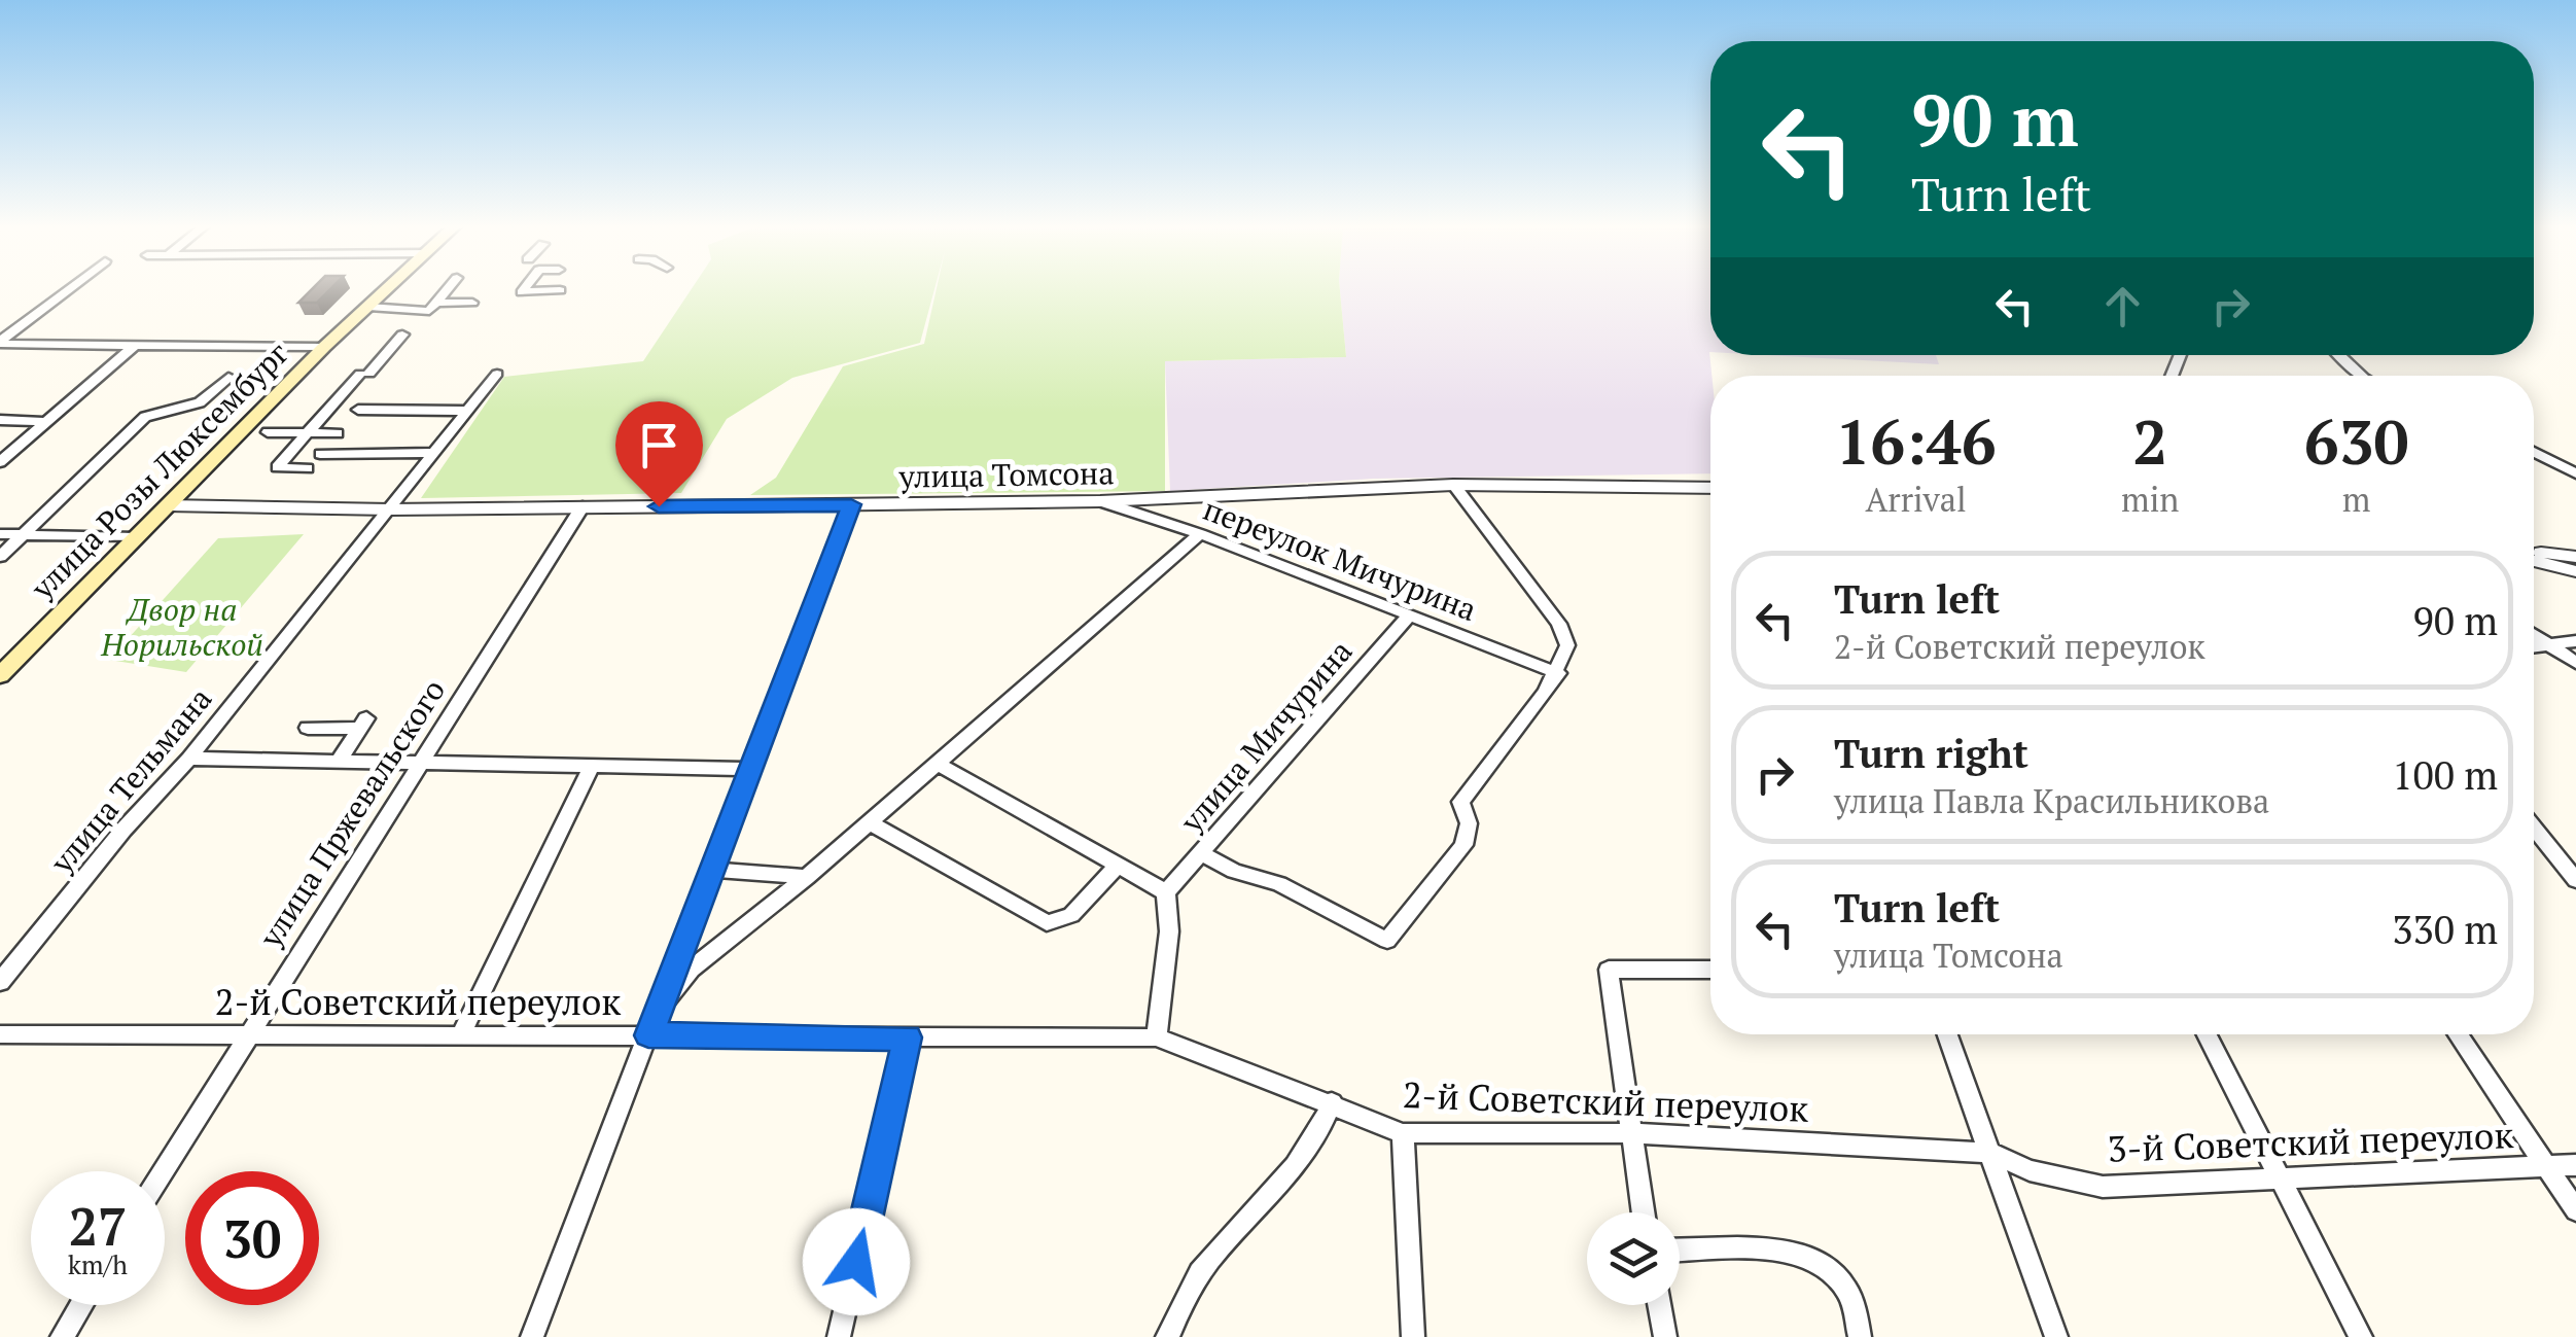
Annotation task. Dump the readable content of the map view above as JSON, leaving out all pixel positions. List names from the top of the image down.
{
  "streets": {
    "main road": ["улица Розы Люксембург"],
    "street": [
      "улица Томсона",
      "переулок Мичурина",
      "улица Мичурина",
      "улица Тельмана",
      "улица Пржевальского",
      "2-й Советский переулок",
      "3-й Советский переулок"
    ]
  },
  "crossings": [
    ["улица Розы Люксембург", "улица Томсона"],
    ["улица Томсона", "переулок Мичурина"],
    ["улица Томсона", "улица Тельмана"],
    ["улица Томсона", "улица Пржевальского"],
    ["переулок Мичурина", "улица Мичурина"],
    ["улица Пржевальского", "2-й Советский переулок"],
    ["2-й Советский переулок", "3-й Советский переулок"]
  ],
  "parks": ["Двор на Норильской"],
  "page": {
    "turn": ["90 m", "Turn left"],
    "eta": [
      "16:46",
      "Arrival",
      "2",
      "min",
      "630",
      "m"
    ],
    "list": [
      {
        "name": "Turn left",
        "note": "2-й Советский переулок",
        "value": "90 m"
      },
      {
        "name": "Turn right",
        "note": "улица Павла Красильникова",
        "value": "100 m"
      },
      {
        "name": "Turn left",
        "note": "улица Томсона",
        "value": "330 m"
      }
    ],
    "speed": "27 km/h",
    "limit": "30"
  }
}
